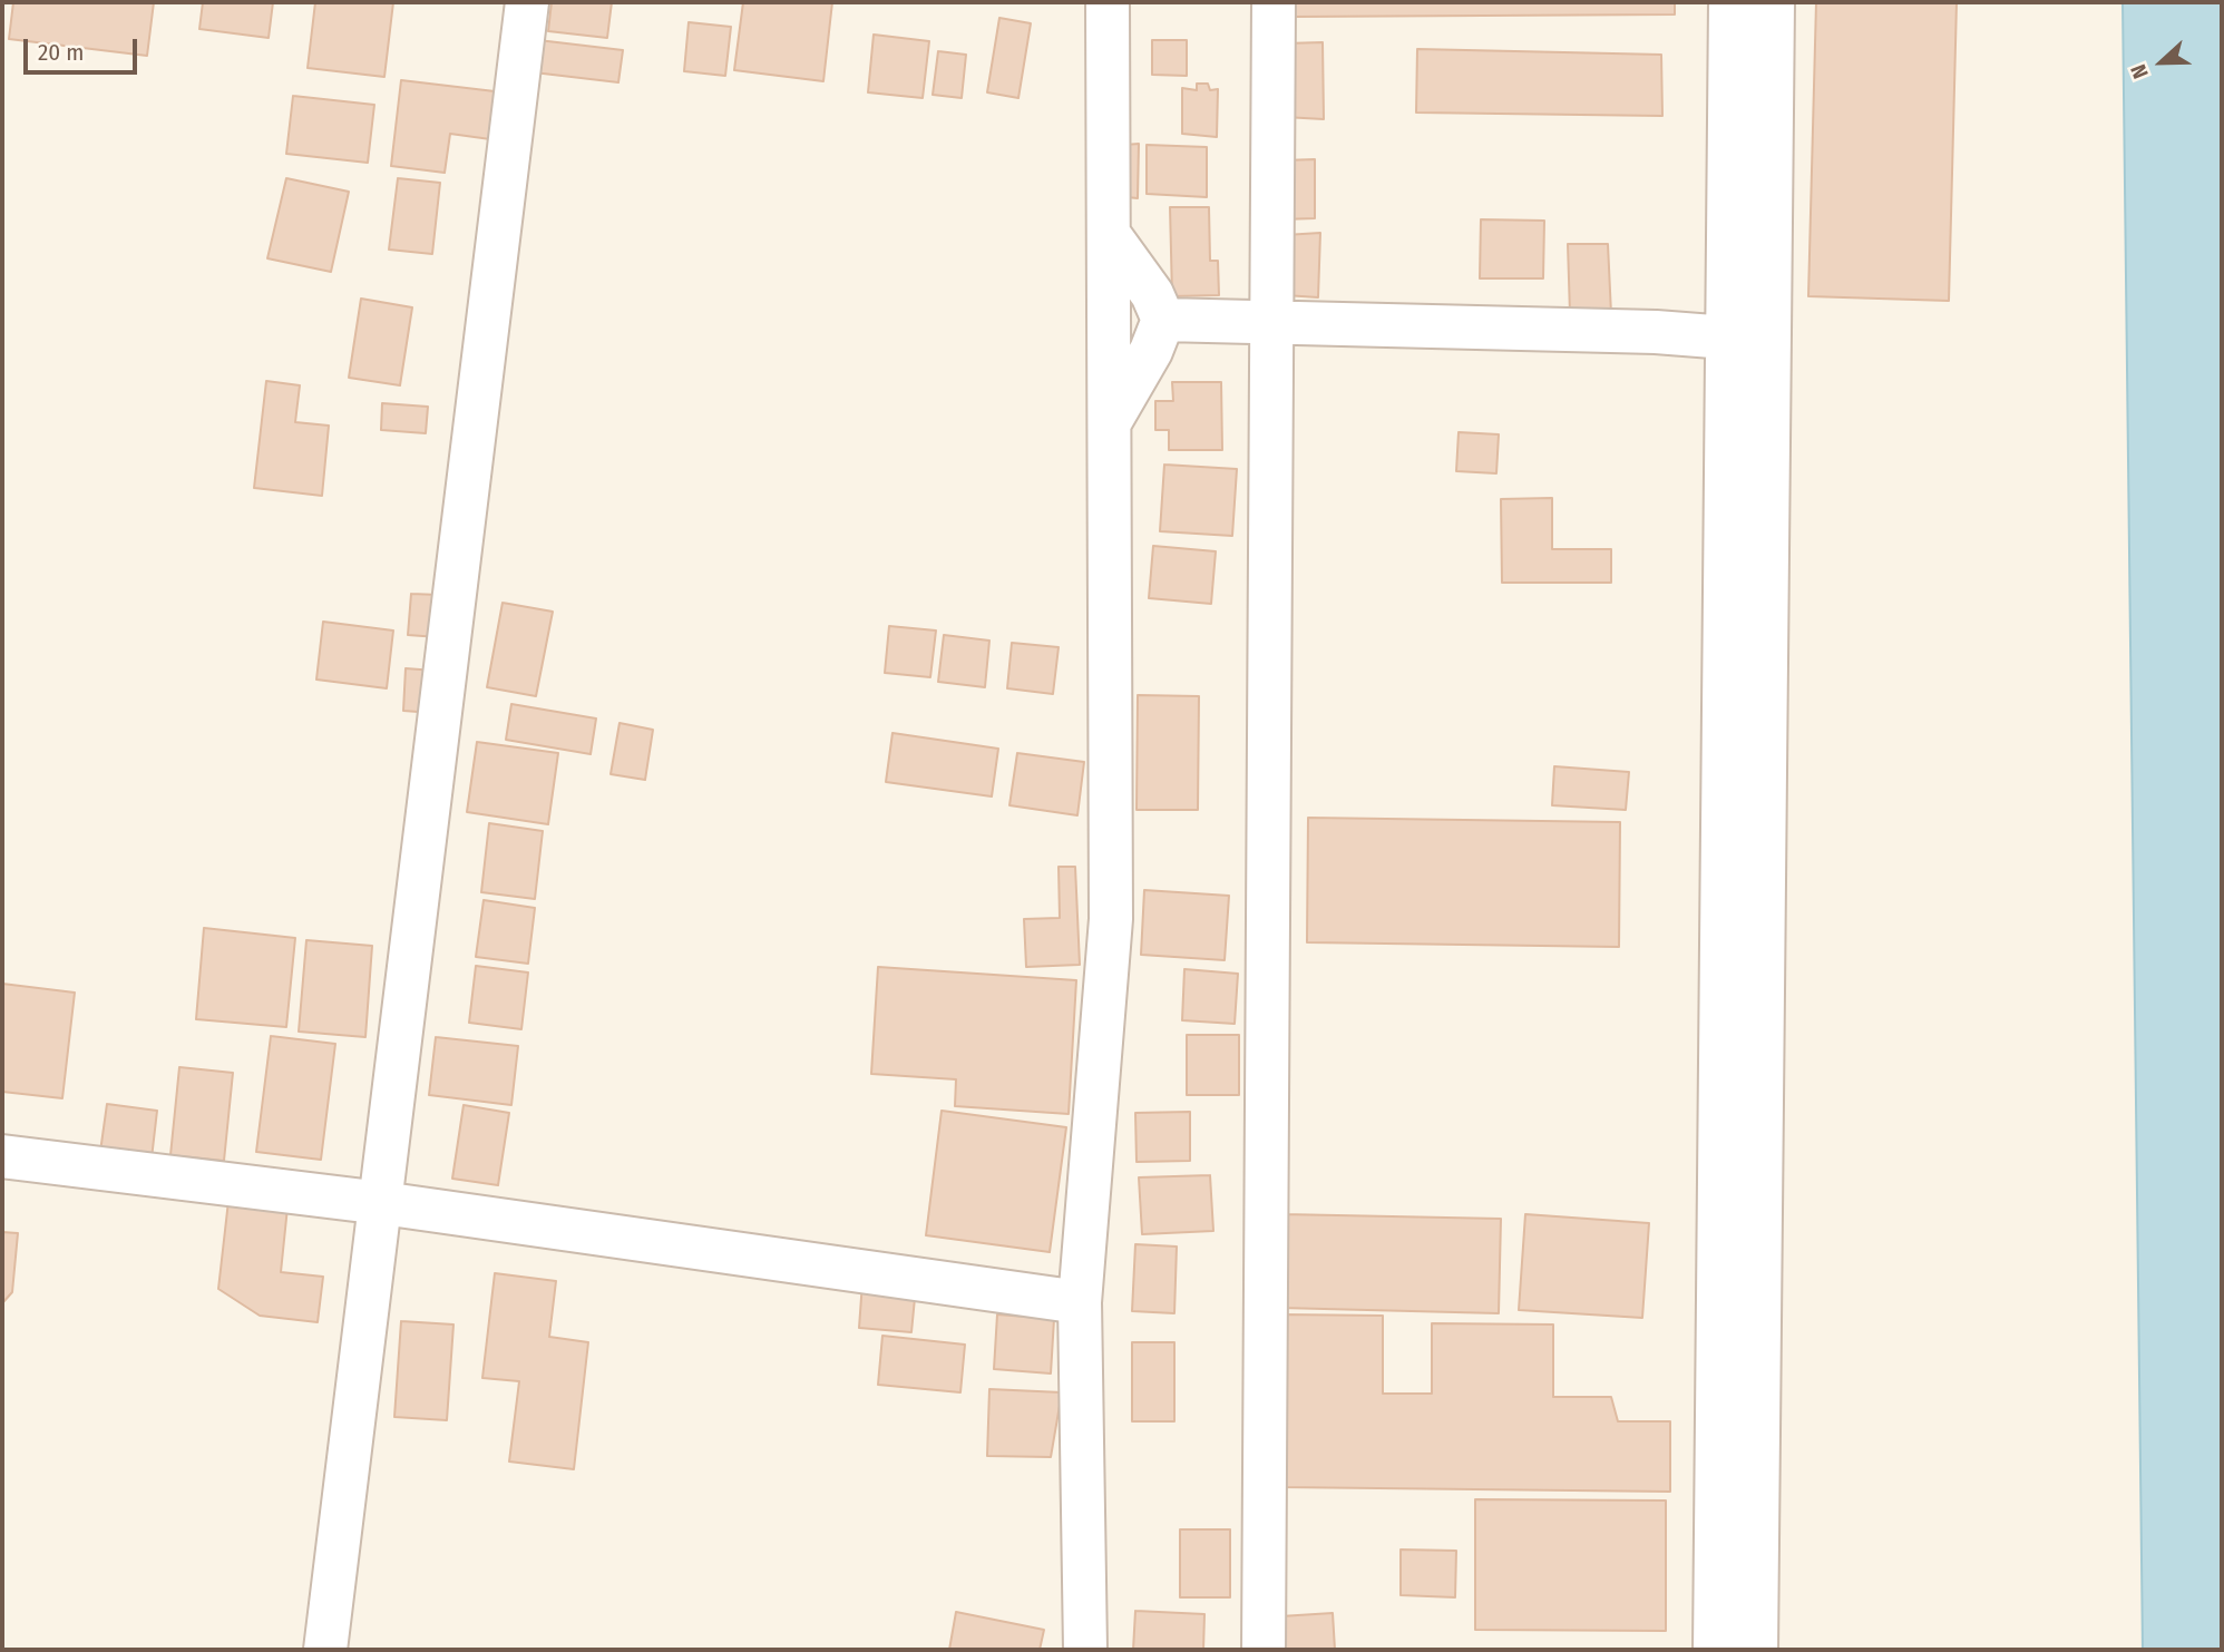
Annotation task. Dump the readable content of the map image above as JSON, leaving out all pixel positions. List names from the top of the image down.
{
  "scale_bar": "20 m",
  "north": "left"
}
